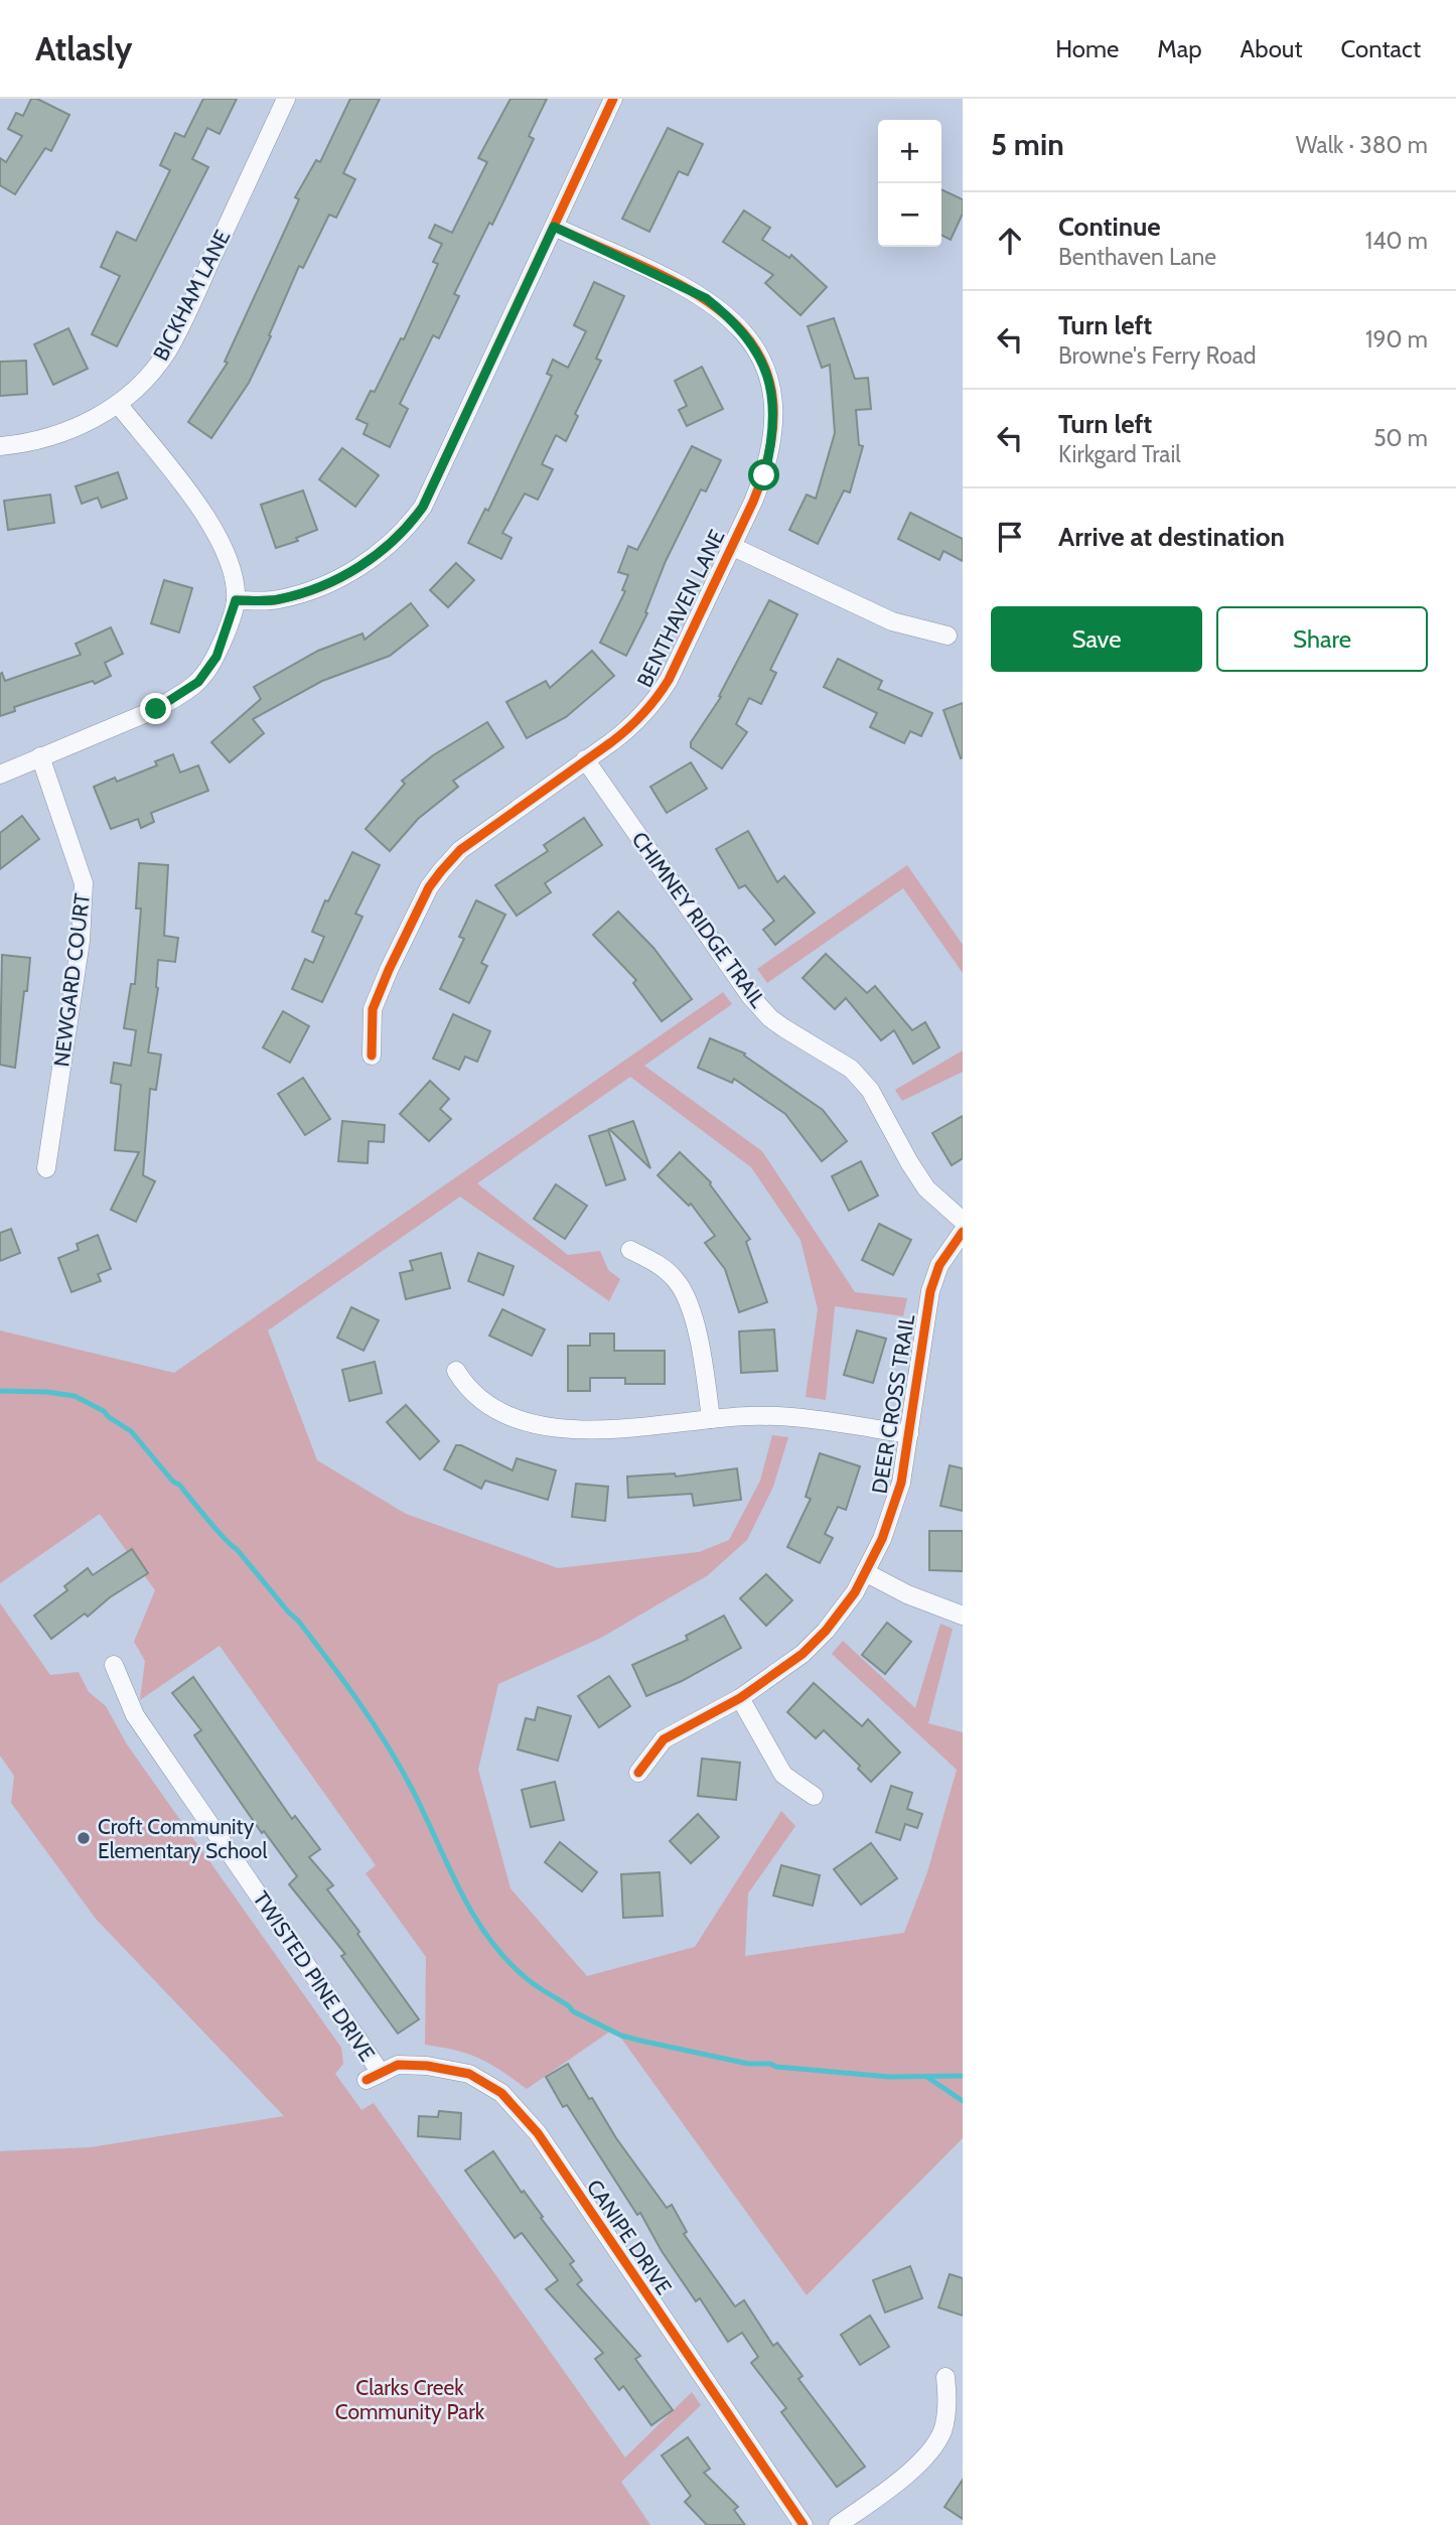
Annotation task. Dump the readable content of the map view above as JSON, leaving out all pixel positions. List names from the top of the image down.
{
  "streets": {
    "street": [
      "BICKHAM LANE",
      "BENTHAVEN LANE",
      "CHIMNEY RIDGE TRAIL",
      "NEWGARD COURT",
      "DEER CROSS TRAIL",
      "TWISTED PINE DRIVE",
      "CANIPE DRIVE"
    ]
  },
  "crossings": [
    ["BENTHAVEN LANE", "CHIMNEY RIDGE TRAIL"],
    ["TWISTED PINE DRIVE", "CANIPE DRIVE"]
  ],
  "parks": ["Clarks Creek Community Park"],
  "places": ["Croft Community Elementary School"],
  "page": {
    "header": "Atlasly",
    "nav": [
      "Home",
      "Map",
      "About",
      "Contact"
    ],
    "heading": ["5 min", "Walk · 380 m"],
    "map_buttons": ["+", "−"],
    "list": [
      ["Continue", "Benthaven Lane", "140 m"],
      ["Turn left", "Browne's Ferry Road", "190 m"],
      ["Turn left", "Kirkgard Trail", "50 m"],
      "Arrive at destination"
    ],
    "buttons": ["Save", "Share"]
  }
}
